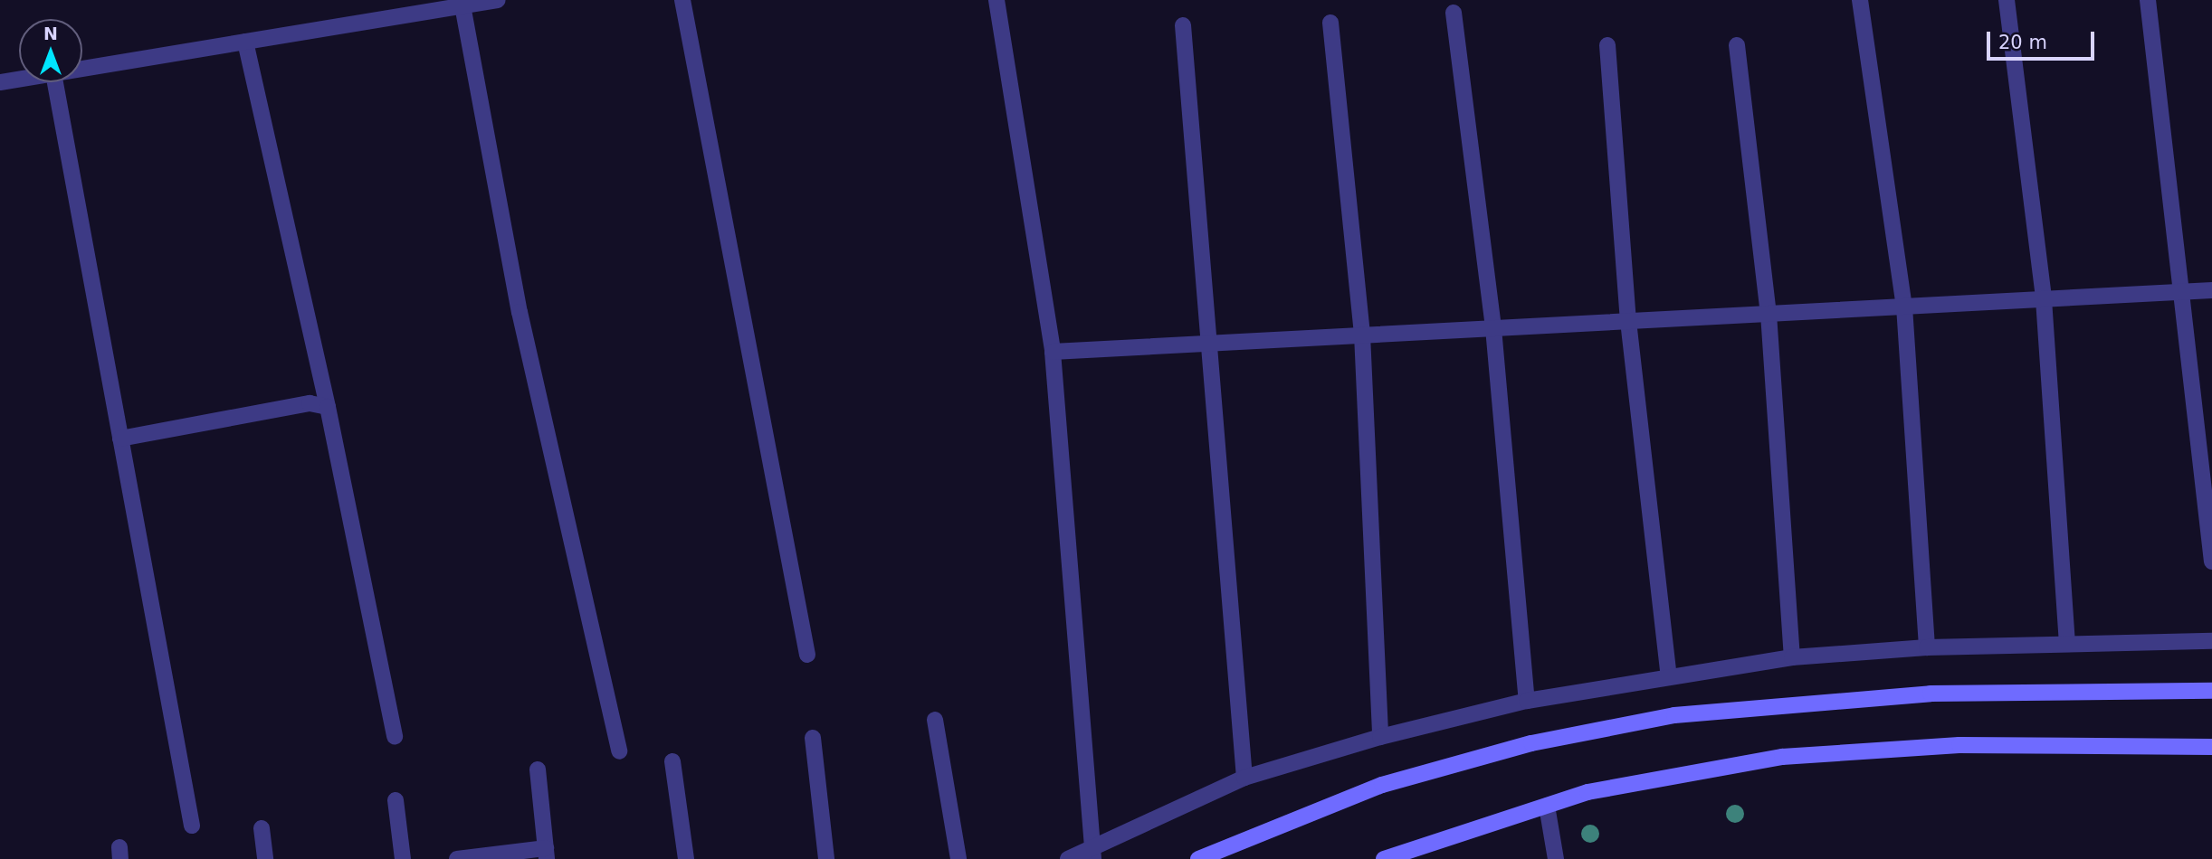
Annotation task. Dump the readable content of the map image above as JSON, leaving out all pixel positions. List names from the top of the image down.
{
  "scale_bar": "20 m",
  "north": "top"
}
